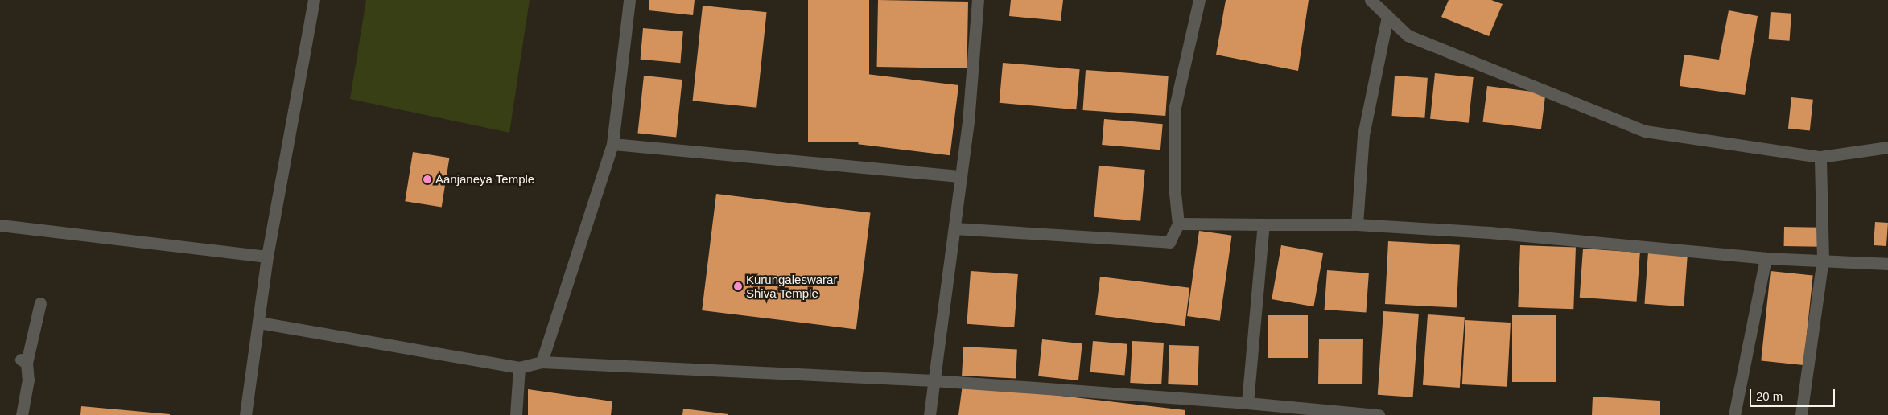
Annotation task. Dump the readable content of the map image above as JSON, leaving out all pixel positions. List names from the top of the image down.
{
  "places": ["Aanjaneya Temple", "Kurungaleswarar Shiva Temple"],
  "scale_bar": "20 m"
}
